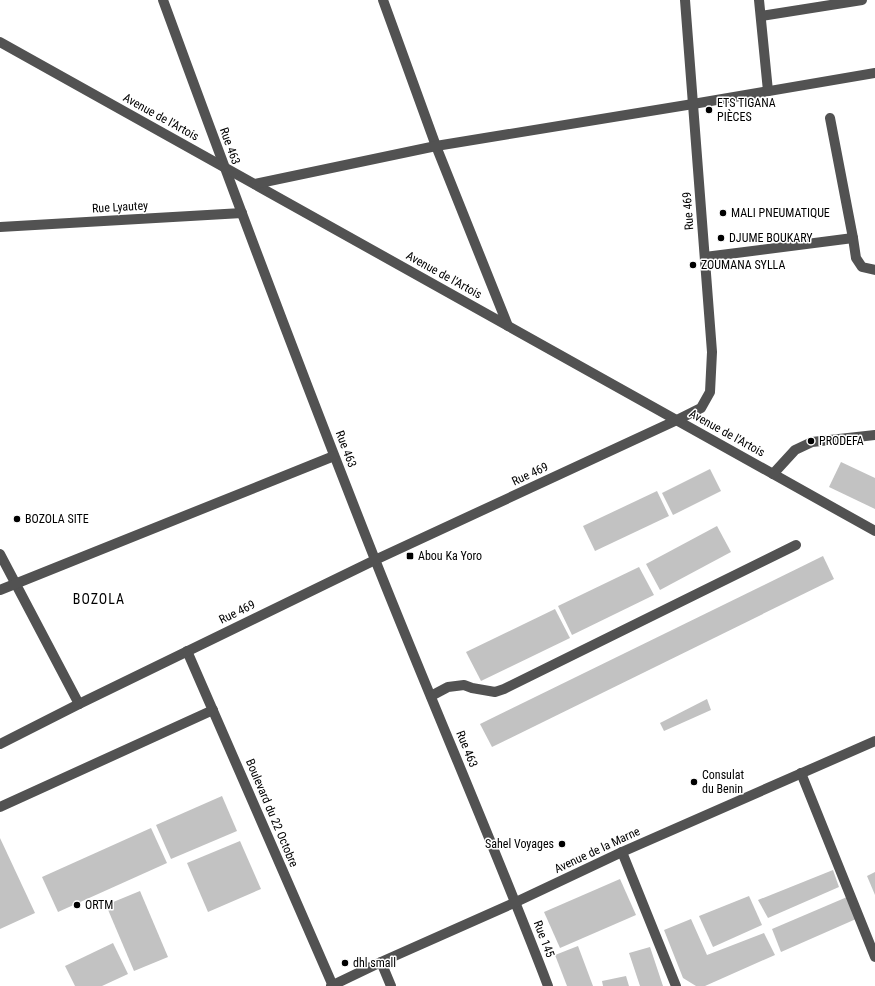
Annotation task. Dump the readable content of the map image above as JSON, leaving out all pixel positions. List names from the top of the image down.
{
  "streets": {
    "street": [
      "Avenue de l'Artois",
      "Rue 463",
      "Rue Lyautey",
      "Rue 469",
      "Boulevard du 22 Octobre",
      "Avenue de la Marne",
      "Rue 145"
    ]
  },
  "crossings": [
    ["Avenue de l'Artois", "Rue 463"],
    ["Avenue de l'Artois", "Rue 469"],
    ["Rue 463", "Rue Lyautey"],
    ["Rue 463", "Rue 469"],
    ["Rue 463", "Avenue de la Marne"],
    ["Rue 463", "Rue 145"],
    ["Rue 469", "Boulevard du 22 Octobre"],
    ["Boulevard du 22 Octobre", "Avenue de la Marne"],
    ["Avenue de la Marne", "Rue 145"]
  ],
  "districts": ["BOZOLA"],
  "places": {
    "other": [
      "ETS TIGANA PIÈCES",
      "MALI PNEUMATIQUE",
      "DJUME BOUKARY",
      "ZOUMANA SYLLA",
      "PRODEFA",
      "BOZOLA SITE",
      "Consulat du Benin",
      "Sahel Voyages",
      "ORTM",
      "dhl small"
    ],
    "transit": ["Abou Ka Yoro"]
  }
}
